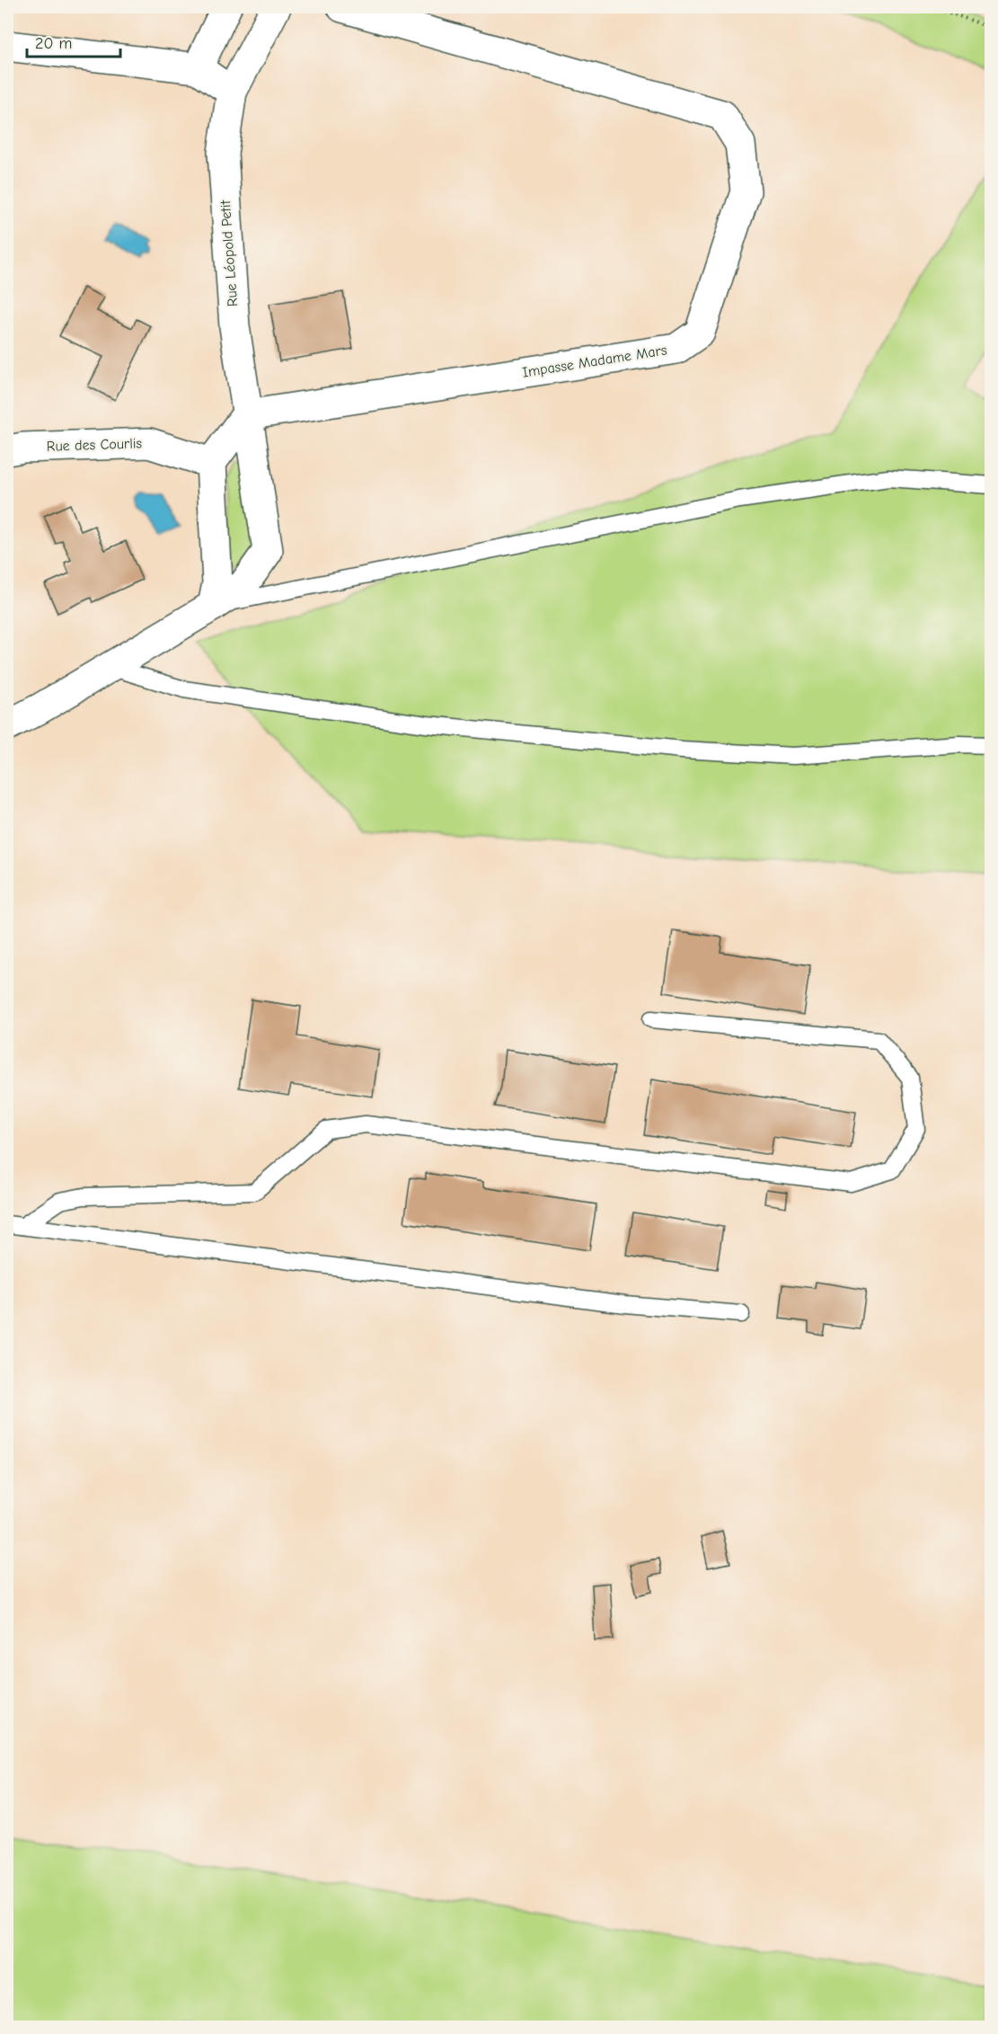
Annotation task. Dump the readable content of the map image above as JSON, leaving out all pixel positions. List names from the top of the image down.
{
  "streets": {
    "street": ["Rue Léopold Petit", "Impasse Madame Mars", "Rue des Courlis"]
  },
  "crossings": [
    ["Rue Léopold Petit", "Impasse Madame Mars"]
  ],
  "scale_bar": "20 m"
}
